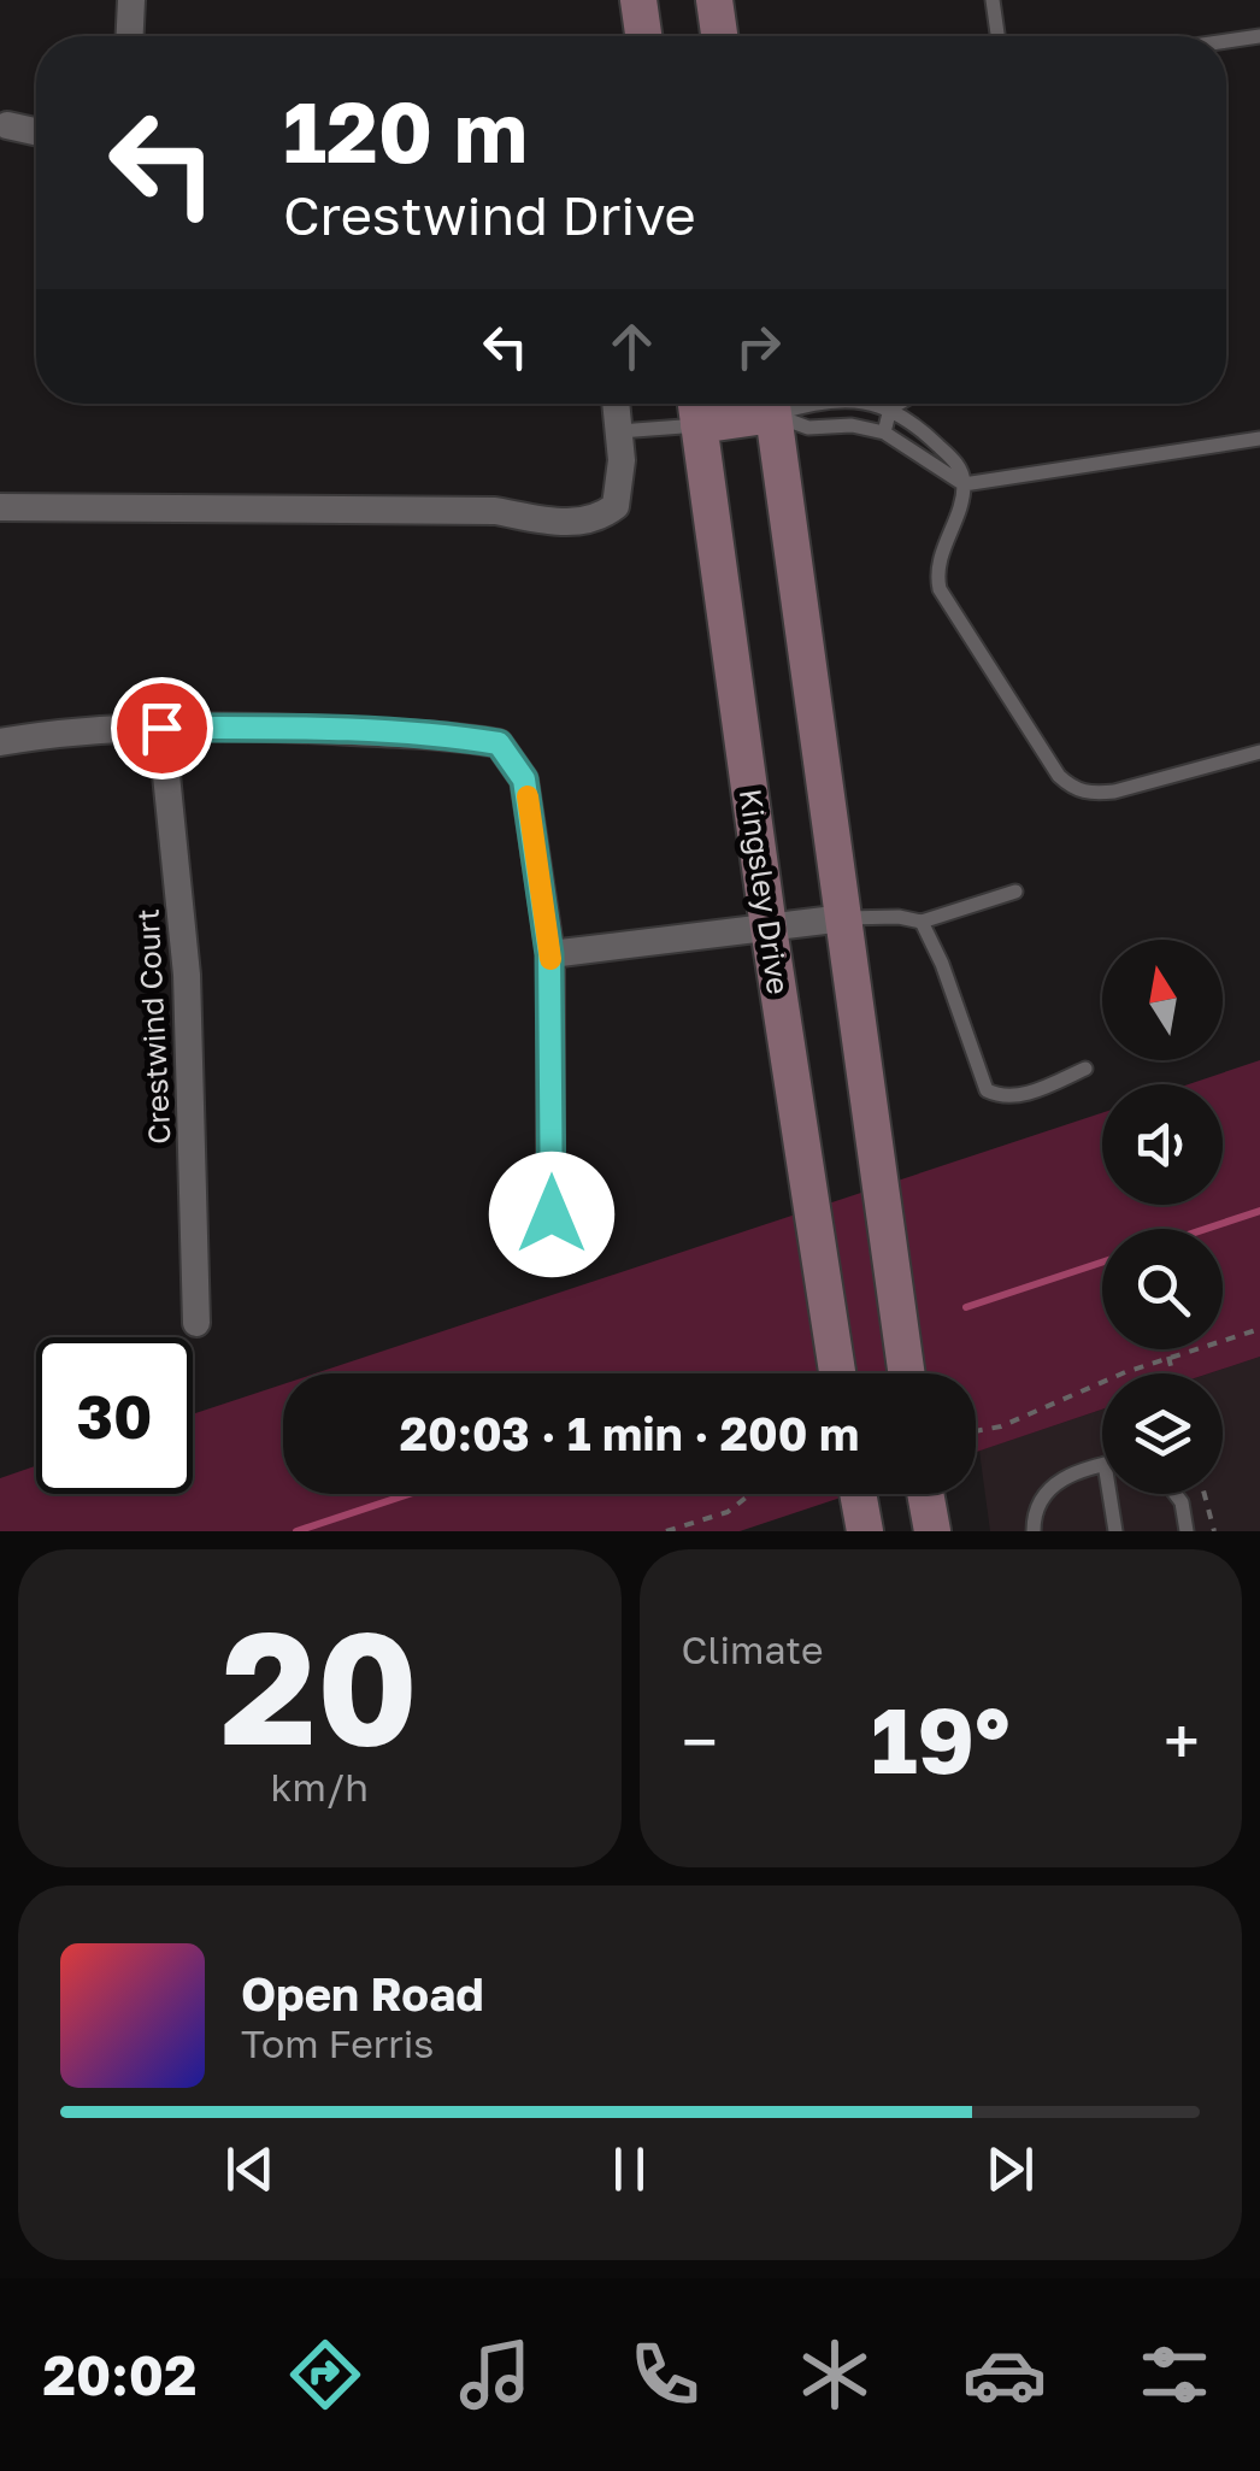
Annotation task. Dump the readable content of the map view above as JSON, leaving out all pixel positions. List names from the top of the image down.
{
  "streets": {
    "main road": ["Kingsley Drive"],
    "street": ["Crestwind Court"]
  },
  "north": "top",
  "page": {
    "turn": ["120 m", "Crestwind Drive"],
    "limit": "30",
    "trip": "20:03 · 1 min · 200 m",
    "tile": [
      ["20", "km/h"],
      "Climate"
    ],
    "heat": ["−", "19°", "+"],
    "song": ["Open Road", "Tom Ferris"],
    "tabs": "20:02"
  }
}
